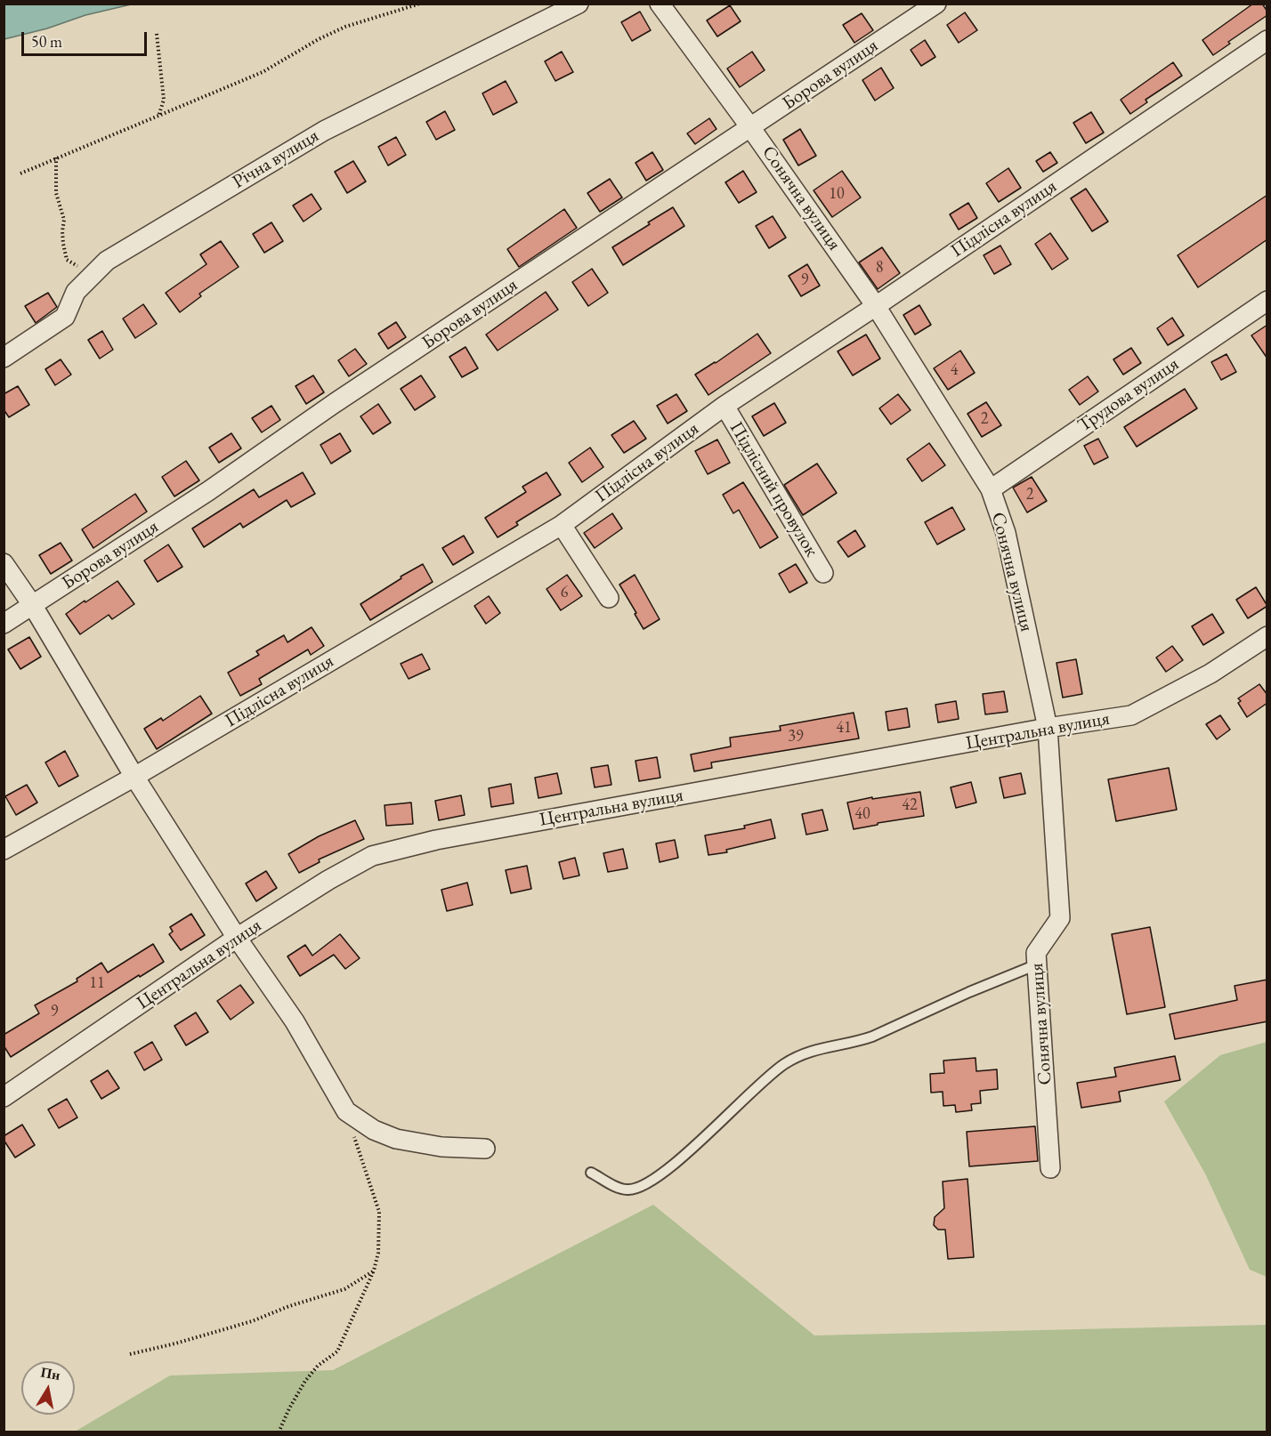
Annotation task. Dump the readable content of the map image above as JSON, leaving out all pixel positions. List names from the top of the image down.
{
  "streets": {
    "street": [
      "Борова вулиця",
      "Річна вулиця",
      "Сонячна вулиця",
      "Підлісна вулиця",
      "Трудова вулиця",
      "Підлісний провулок",
      "Центральна вулиця"
    ]
  },
  "crossings": [
    ["Борова вулиця", "Сонячна вулиця"],
    ["Сонячна вулиця", "Підлісна вулиця"],
    ["Сонячна вулиця", "Трудова вулиця"],
    ["Сонячна вулиця", "Центральна вулиця"],
    ["Підлісна вулиця", "Підлісний провулок"]
  ],
  "house_numbers": [
    "10",
    "8",
    "9",
    "4",
    "2",
    "2",
    "6",
    "41",
    "39",
    "42",
    "40",
    "11",
    "9"
  ],
  "scale_bar": "50 m",
  "north": "top"
}
